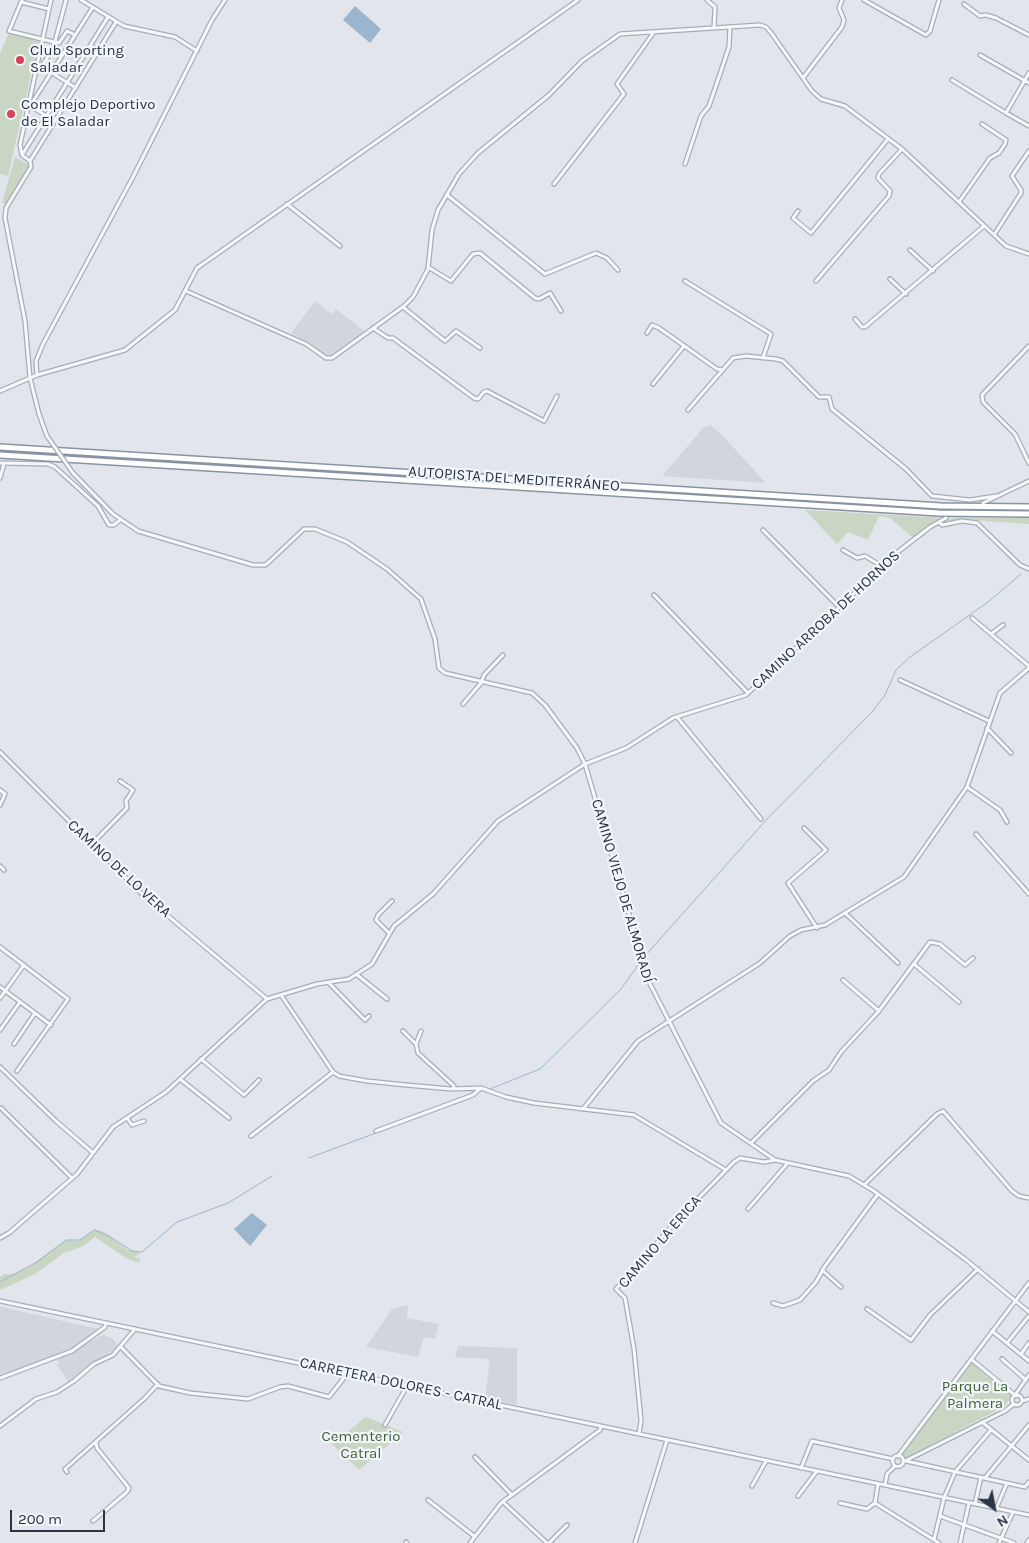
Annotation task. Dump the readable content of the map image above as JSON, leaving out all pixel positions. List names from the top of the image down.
{
  "streets": {
    "highway": ["AUTOPISTA DEL MEDITERRÁNEO"],
    "street": [
      "CAMINO ARROBA DE HORNOS",
      "CAMINO DE LO VERA",
      "CAMINO VIEJO DE ALMORADÍ",
      "CAMINO LA ERICA",
      "CARRETERA DOLORES - CATRAL"
    ]
  },
  "crossings": [
    ["CAMINO ARROBA DE HORNOS", "CAMINO DE LO VERA"],
    ["CAMINO ARROBA DE HORNOS", "CAMINO VIEJO DE ALMORADÍ"],
    ["CAMINO VIEJO DE ALMORADÍ", "CAMINO LA ERICA"],
    ["CAMINO LA ERICA", "CARRETERA DOLORES - CATRAL"]
  ],
  "parks": ["Parque La Palmera", "Cementerio Catral"],
  "places": ["Club Sporting Saladar", "Complejo Deportivo de El Saladar"],
  "scale_bar": "200 m",
  "north": "bottom right"
}
